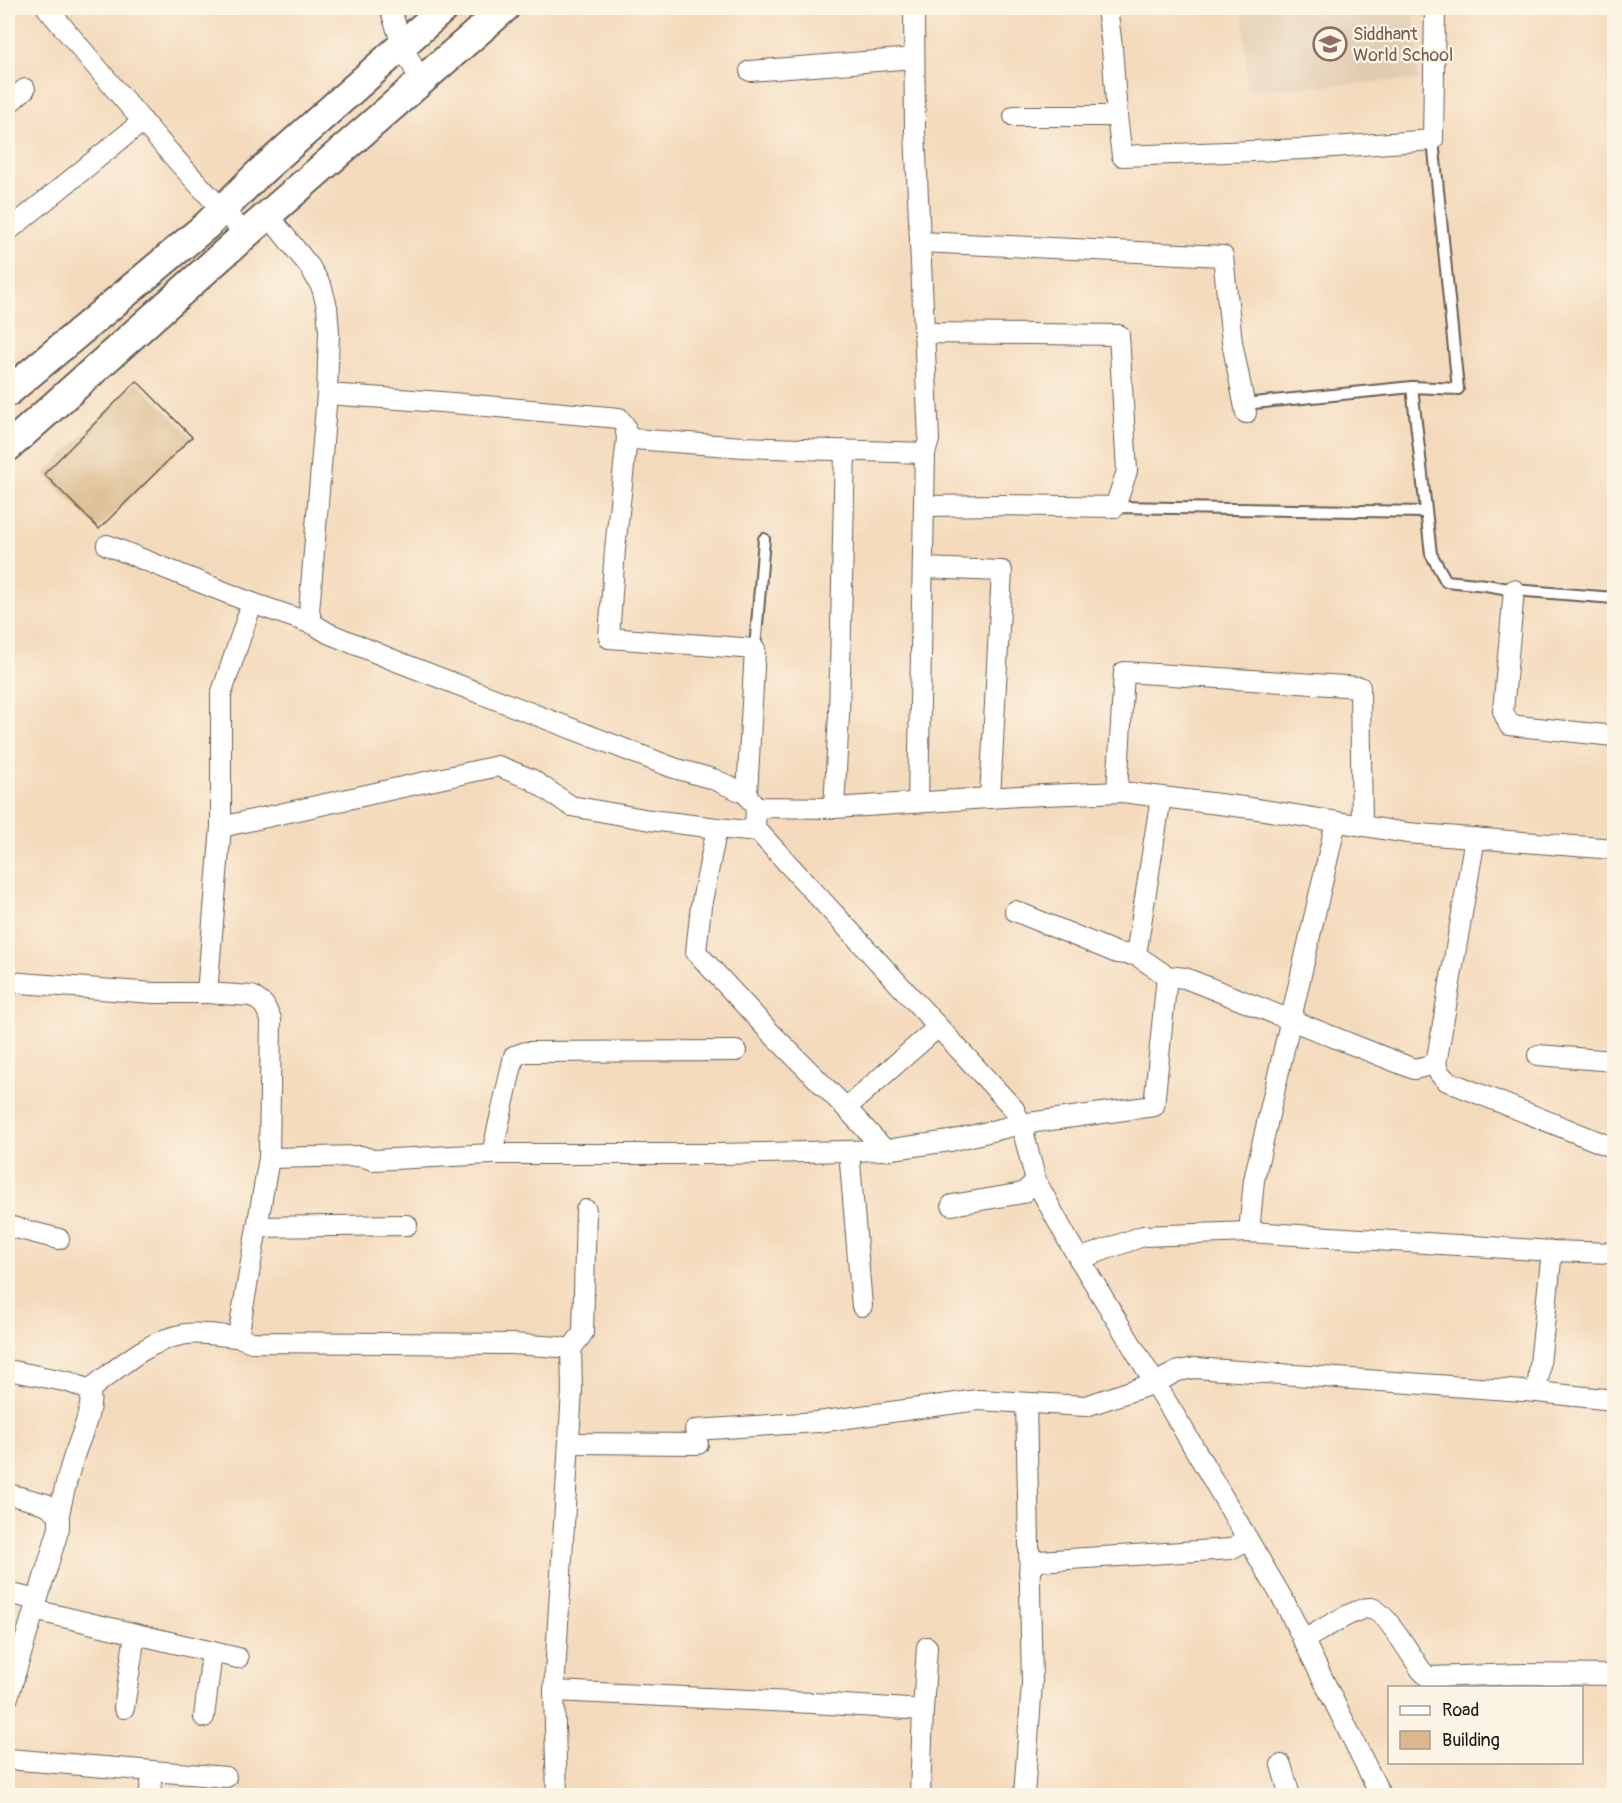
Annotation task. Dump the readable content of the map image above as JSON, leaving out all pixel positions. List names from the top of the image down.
{
  "places": {
    "school or university": ["Siddhant World School"]
  },
  "legend": ["Road", "Building"]
}
